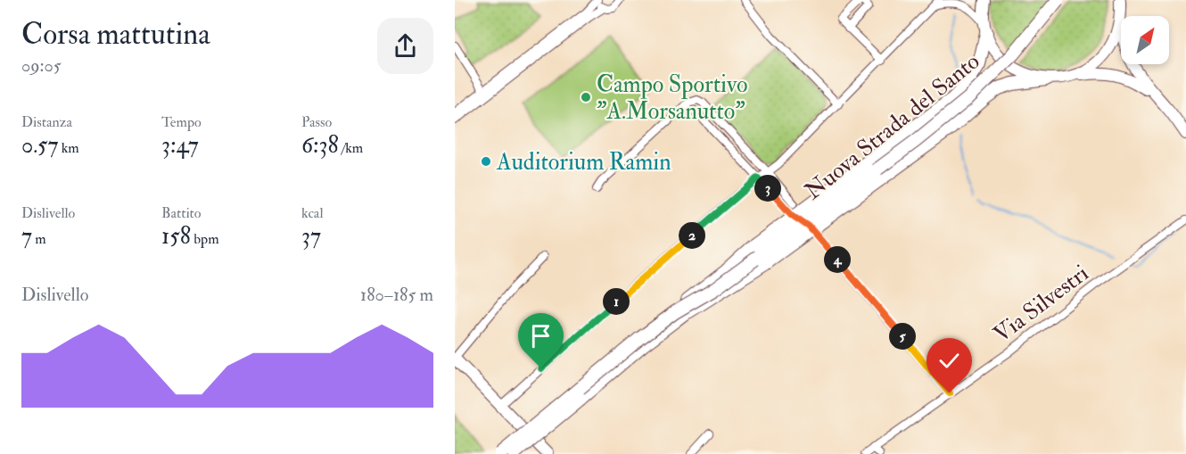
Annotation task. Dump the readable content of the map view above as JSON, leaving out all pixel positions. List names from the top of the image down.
{
  "streets": {
    "highway": ["Nuova Strada del Santo"],
    "street": ["Via Silvestri"]
  },
  "places": ["Campo Sportivo \"A.Morsanutto\"", "Auditorium Ramin"],
  "north": "top right",
  "page": {
    "heading": ["Corsa mattutina", "09:05"],
    "stats": [
      ["Distanza", "0.57 km"],
      ["Tempo", "3:47"],
      ["Passo", "6:38 /km"],
      ["Dislivello", "7 m"],
      ["Battito", "158 bpm"],
      ["kcal", "37"]
    ],
    "pins": [
      "3",
      "2",
      "4",
      "1",
      "5"
    ],
    "chart": ["Dislivello", "180–185 m"]
  }
}
